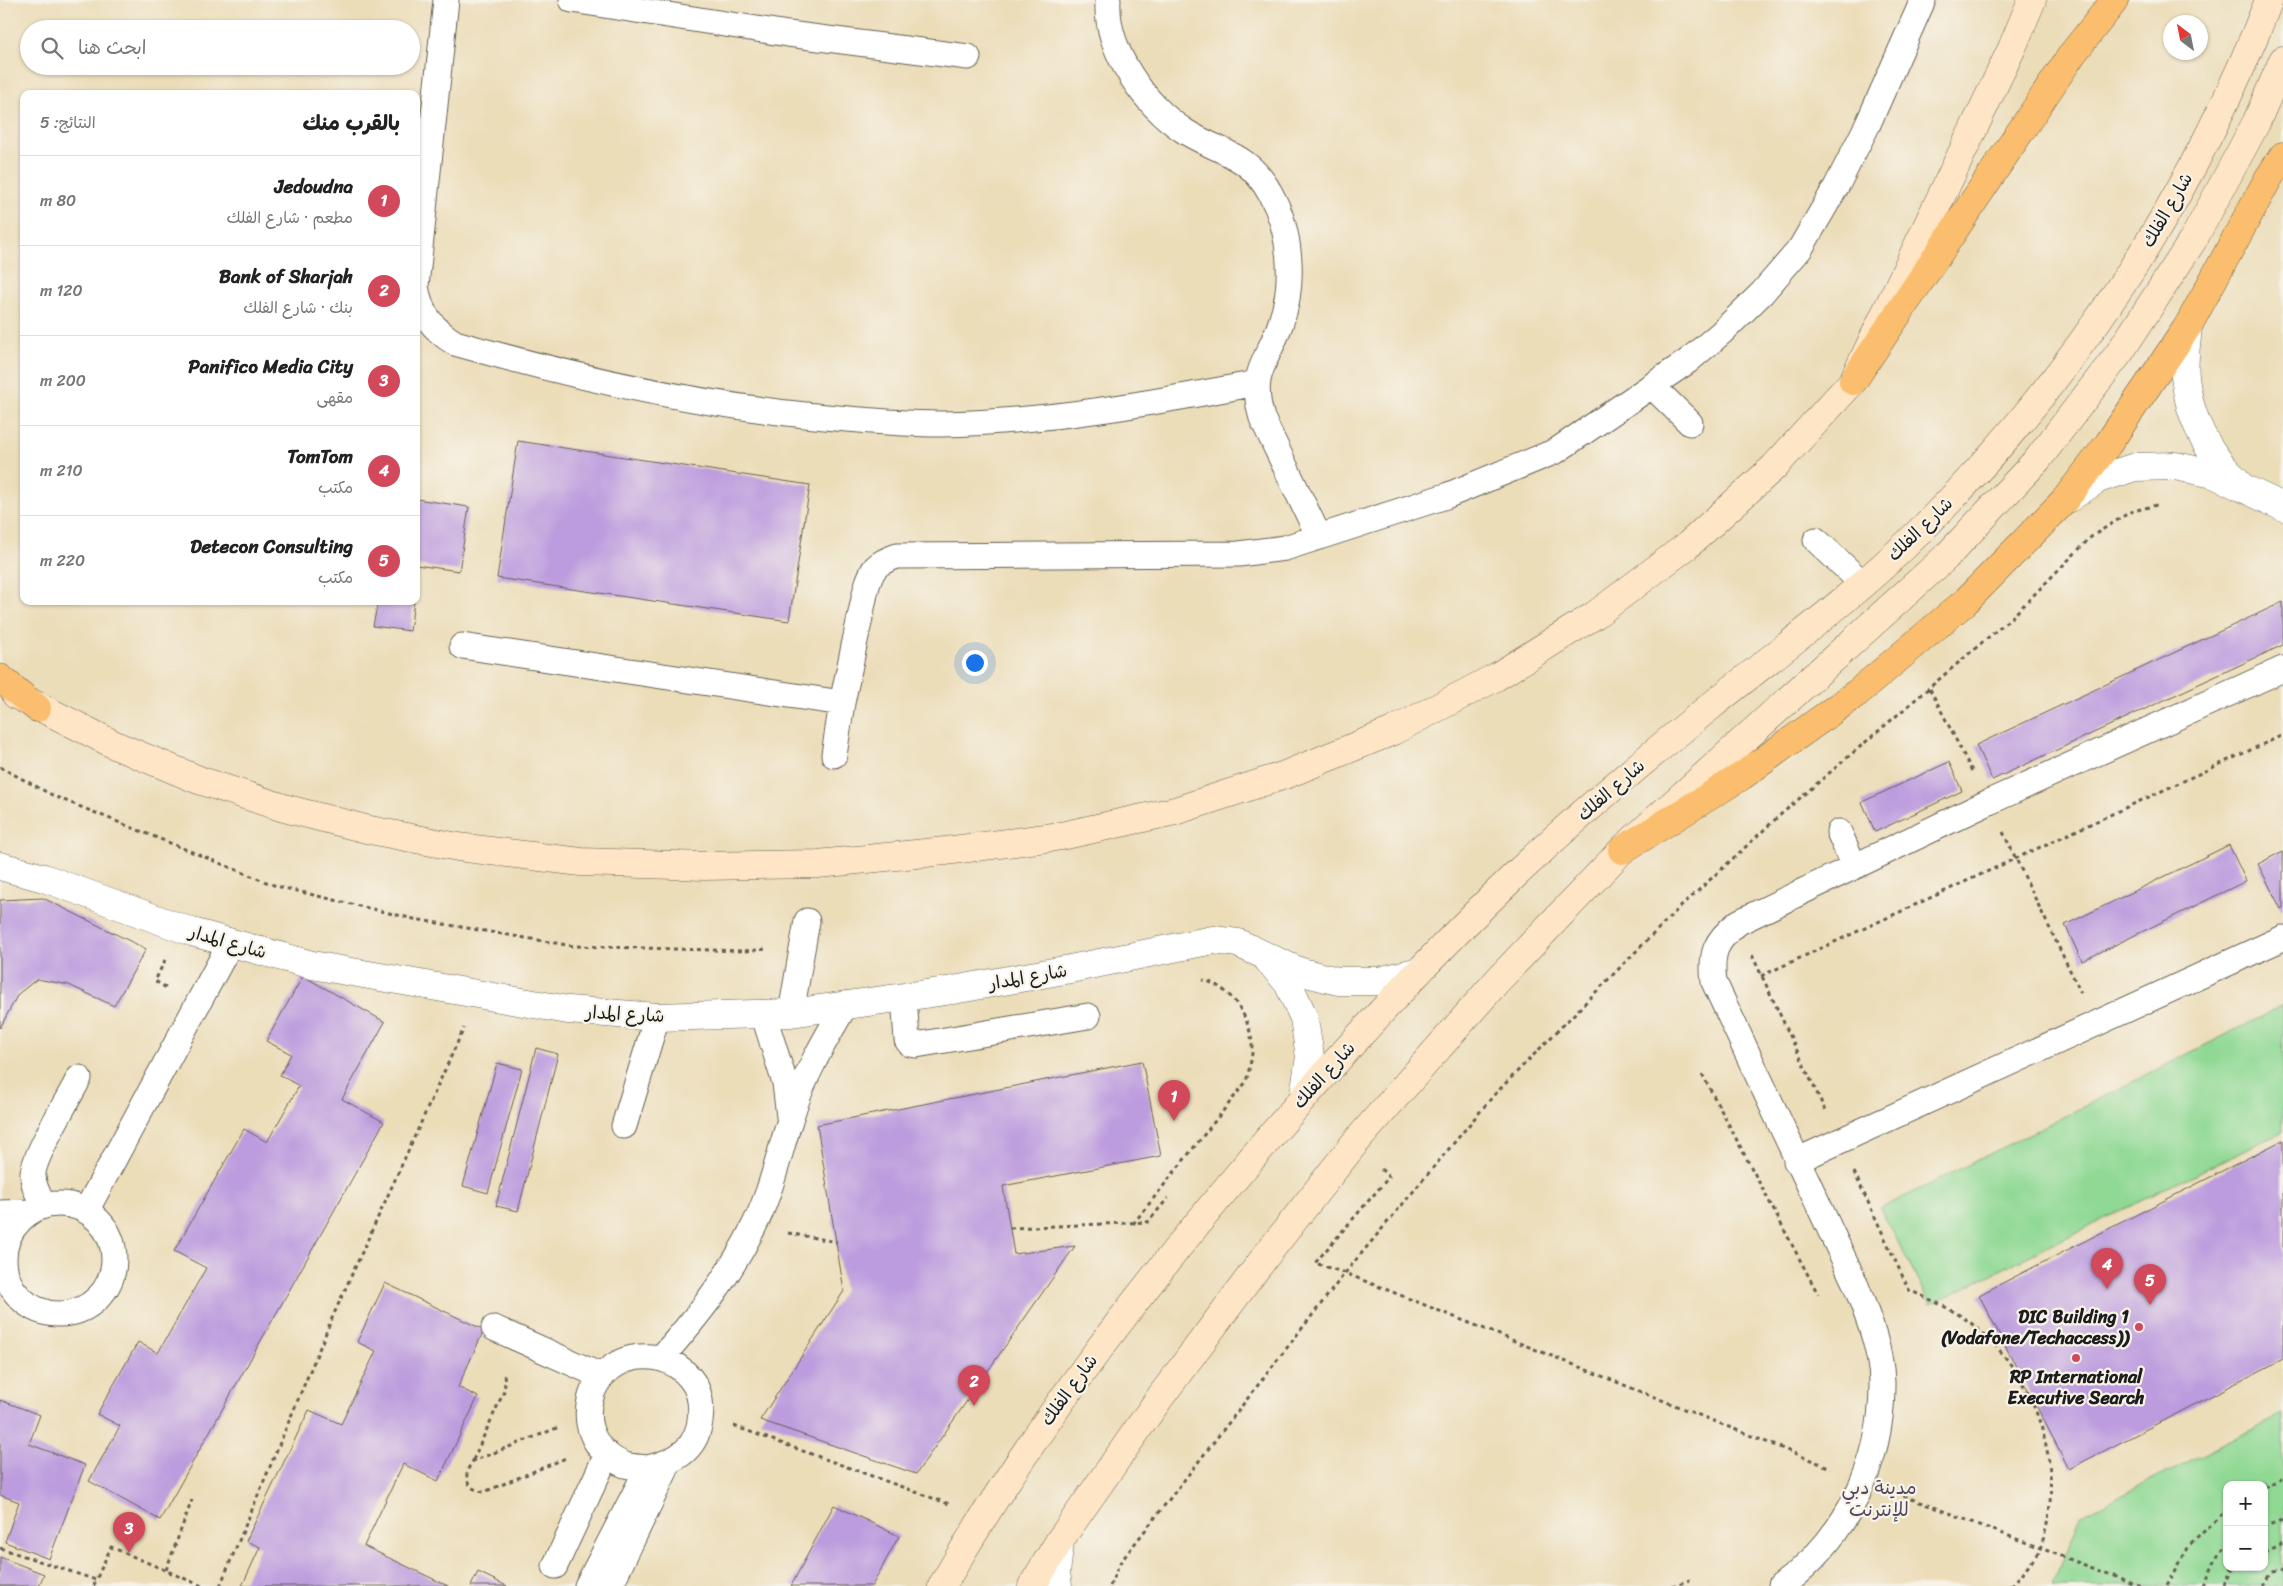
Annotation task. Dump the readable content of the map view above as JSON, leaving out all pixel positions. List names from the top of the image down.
{
  "streets": {
    "street": ["شارع الفلك", "شارع المدار"]
  },
  "crossings": [
    ["شارع الفلك", "شارع المدار"]
  ],
  "districts": ["مدينة دبي للإنترنت"],
  "places": ["DIC Building 1 (Vodafone/Techaccess))", "RP International Executive Search"],
  "north": "top left",
  "page": {
    "search": "ابحث هنا",
    "heading": ["بالقرب منك", "النتائج: 5"],
    "list": [
      {
        "mark": "1",
        "name": "Jedoudna",
        "note": "مطعم · شارع الفلك",
        "value": "80 m"
      },
      {
        "mark": "2",
        "name": "Bank of Sharjah",
        "note": "بنك · شارع الفلك",
        "value": "120 m"
      },
      {
        "mark": "3",
        "name": "Panifico Media City",
        "note": "مقهى",
        "value": "200 m"
      },
      {
        "mark": "4",
        "name": "TomTom",
        "note": "مكتب",
        "value": "210 m"
      },
      {
        "mark": "5",
        "name": "Detecon Consulting",
        "note": "مكتب",
        "value": "220 m"
      }
    ],
    "pins": [
      "1",
      "4",
      "5",
      "2",
      "3"
    ],
    "map_buttons": ["+", "−"]
  }
}
